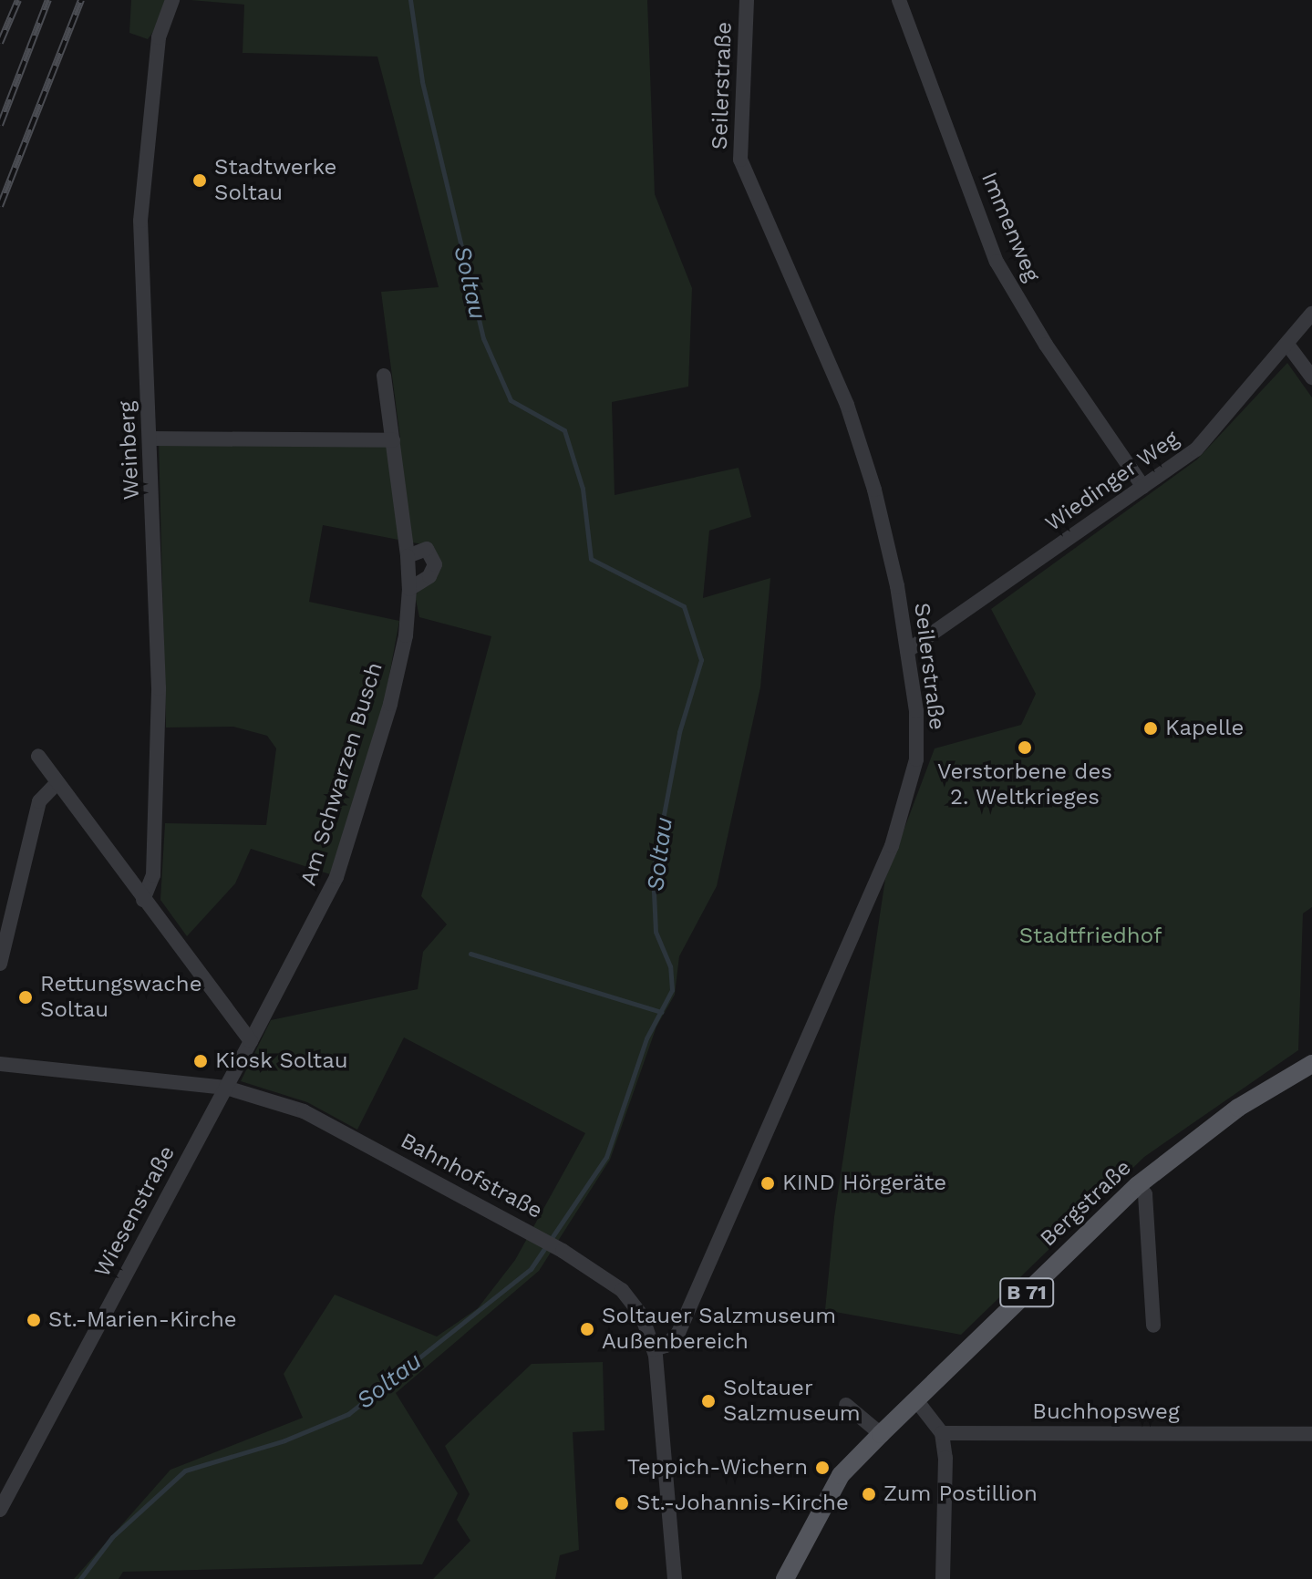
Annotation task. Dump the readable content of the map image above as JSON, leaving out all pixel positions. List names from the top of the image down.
{
  "streets": {
    "main road": ["Bergstraße", "B 71"],
    "street": [
      "Seilerstraße",
      "Immenweg",
      "Weinberg",
      "Wiedinger Weg",
      "Am Schwarzen Busch",
      "Bahnhofstraße",
      "Wiesenstraße",
      "Buchhopsweg"
    ]
  },
  "crossings": [
    ["Seilerstraße", "Wiedinger Weg"],
    ["Seilerstraße", "Bahnhofstraße"],
    ["Immenweg", "Wiedinger Weg"],
    ["Bahnhofstraße", "Wiesenstraße"]
  ],
  "water": ["Soltau"],
  "parks": ["Stadtfriedhof"],
  "places": [
    "Stadtwerke Soltau",
    "Kapelle",
    "Verstorbene des 2. Weltkrieges",
    "Rettungswache Soltau",
    "Kiosk Soltau",
    "KIND Hörgeräte",
    "St.-Marien-Kirche",
    "Soltauer Salzmuseum Außenbereich",
    "Soltauer Salzmuseum",
    "Teppich-Wichern",
    "Zum Postillion",
    "St.-Johannis-Kirche"
  ]
}
